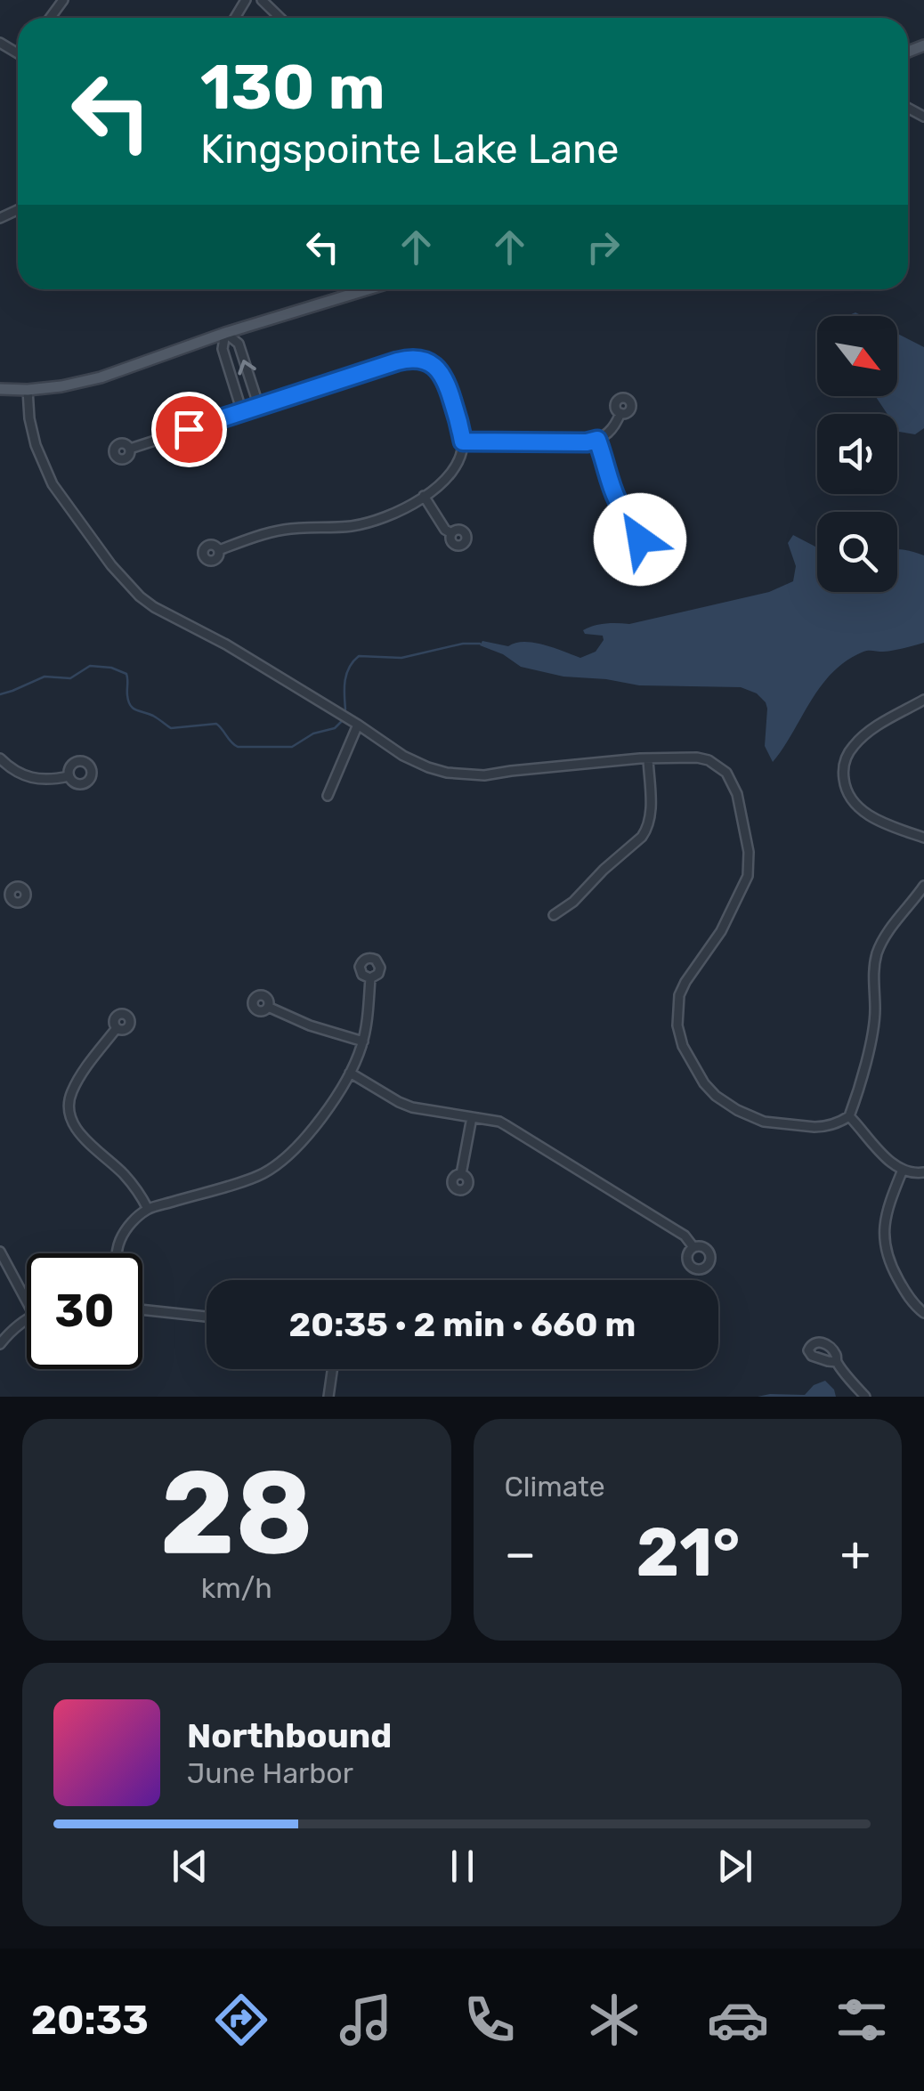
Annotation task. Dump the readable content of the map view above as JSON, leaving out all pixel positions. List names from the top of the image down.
{
  "north": "bottom right",
  "page": {
    "turn": ["130 m", "Kingspointe Lake Lane"],
    "limit": "30",
    "trip": "20:35 · 2 min · 660 m",
    "tile": [
      ["28", "km/h"],
      "Climate"
    ],
    "heat": ["−", "21°", "+"],
    "song": ["Northbound", "June Harbor"],
    "tabs": "20:33"
  }
}
